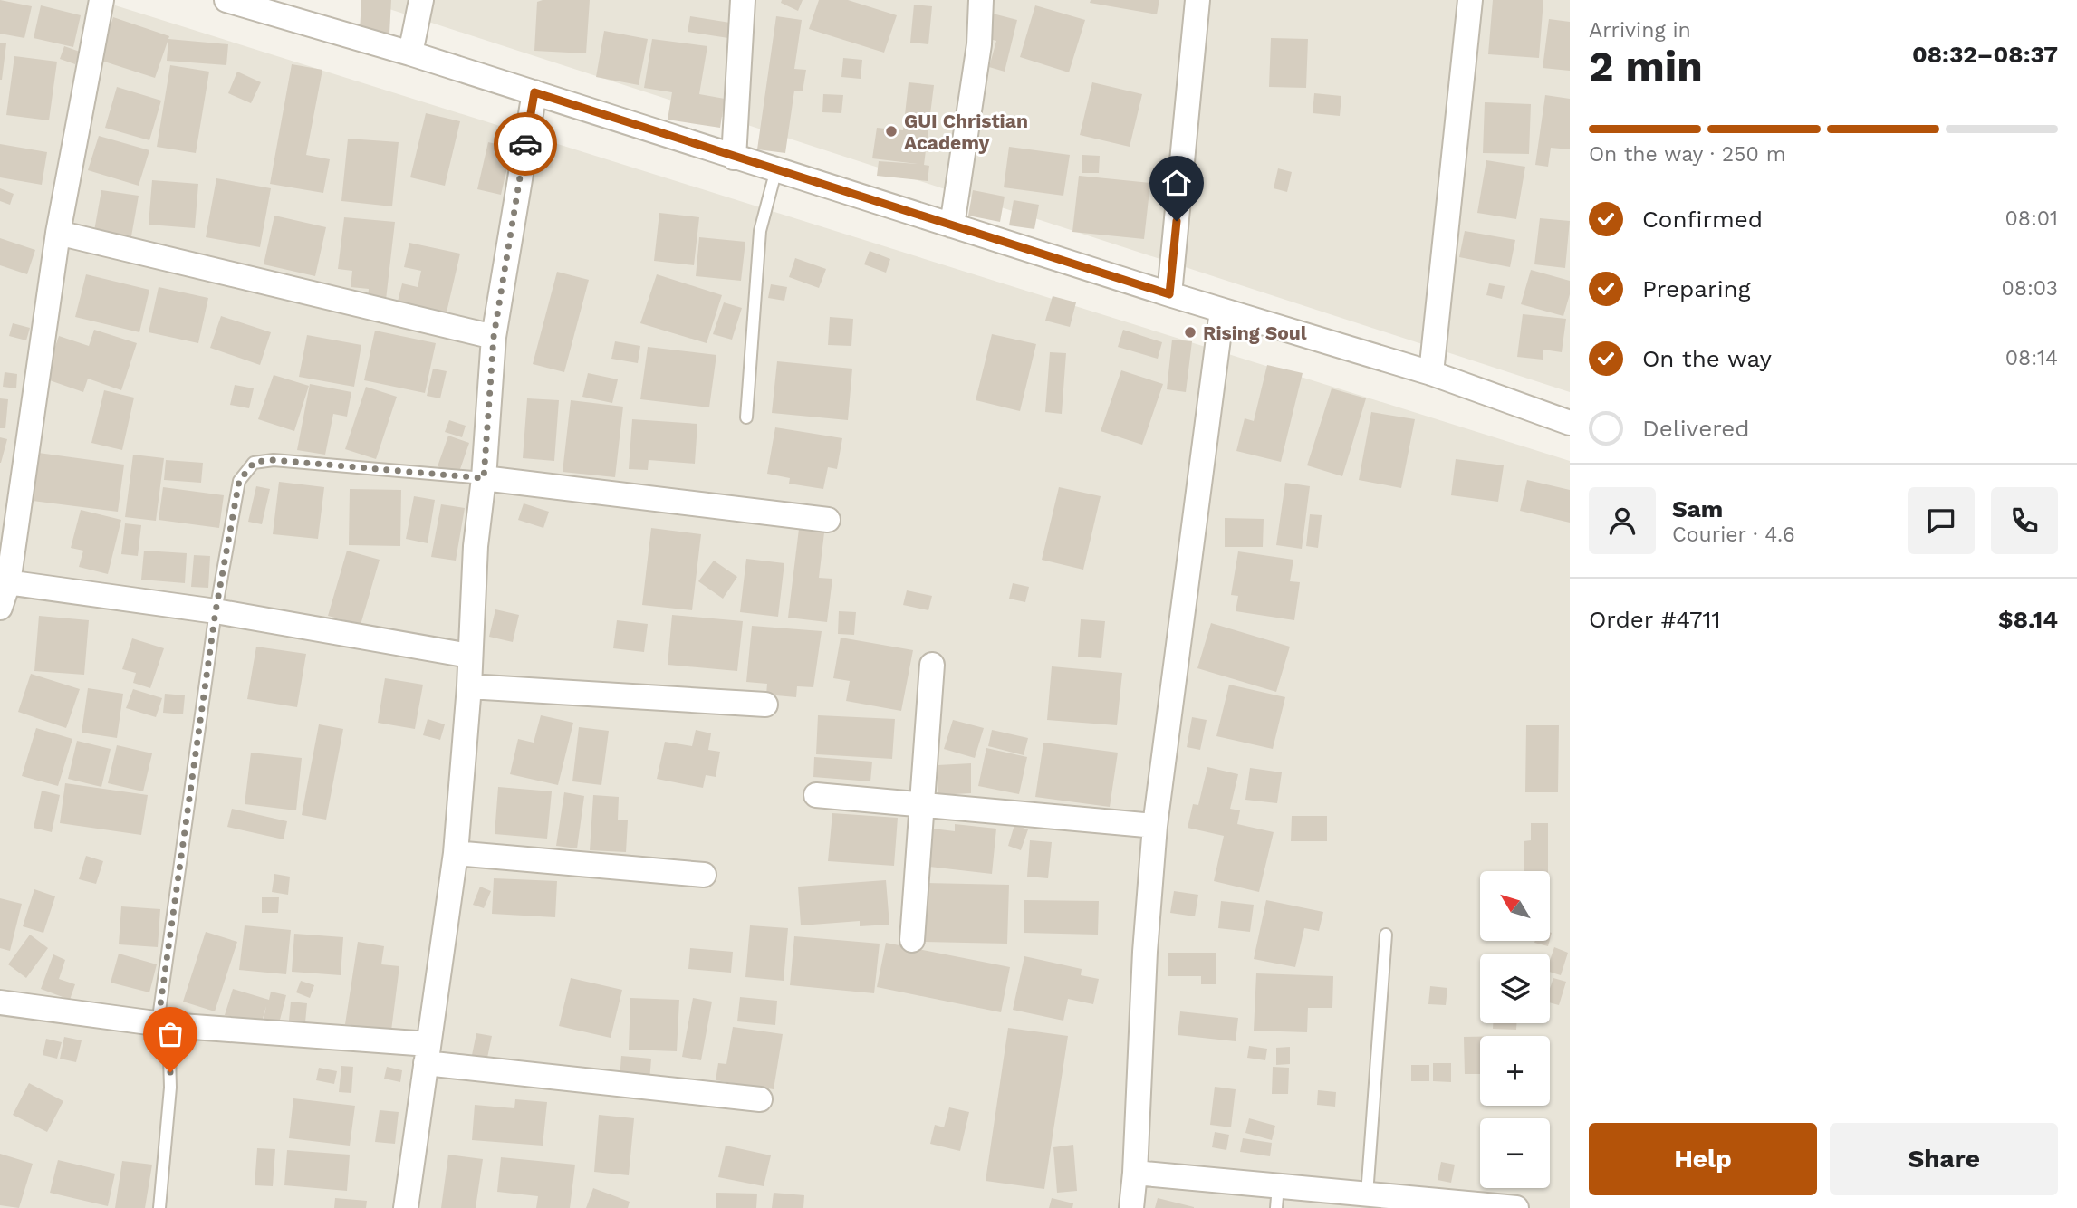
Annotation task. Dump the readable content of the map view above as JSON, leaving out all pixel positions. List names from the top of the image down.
{
  "places": ["GUI Christian Academy", "Rising Soul"],
  "north": "top left",
  "page": {
    "heading": ["2 min", "Arriving in", "08:32–08:37"],
    "panel": [
      "Sam",
      "Courier · 4.6",
      "Order #4711",
      "$8.14"
    ],
    "bar": "On the way · 250 m",
    "list": [
      ["Confirmed", "08:01"],
      ["Preparing", "08:03"],
      ["On the way", "08:14"],
      "Delivered"
    ],
    "map_buttons": ["+", "−"],
    "buttons": ["Help", "Share"]
  }
}
